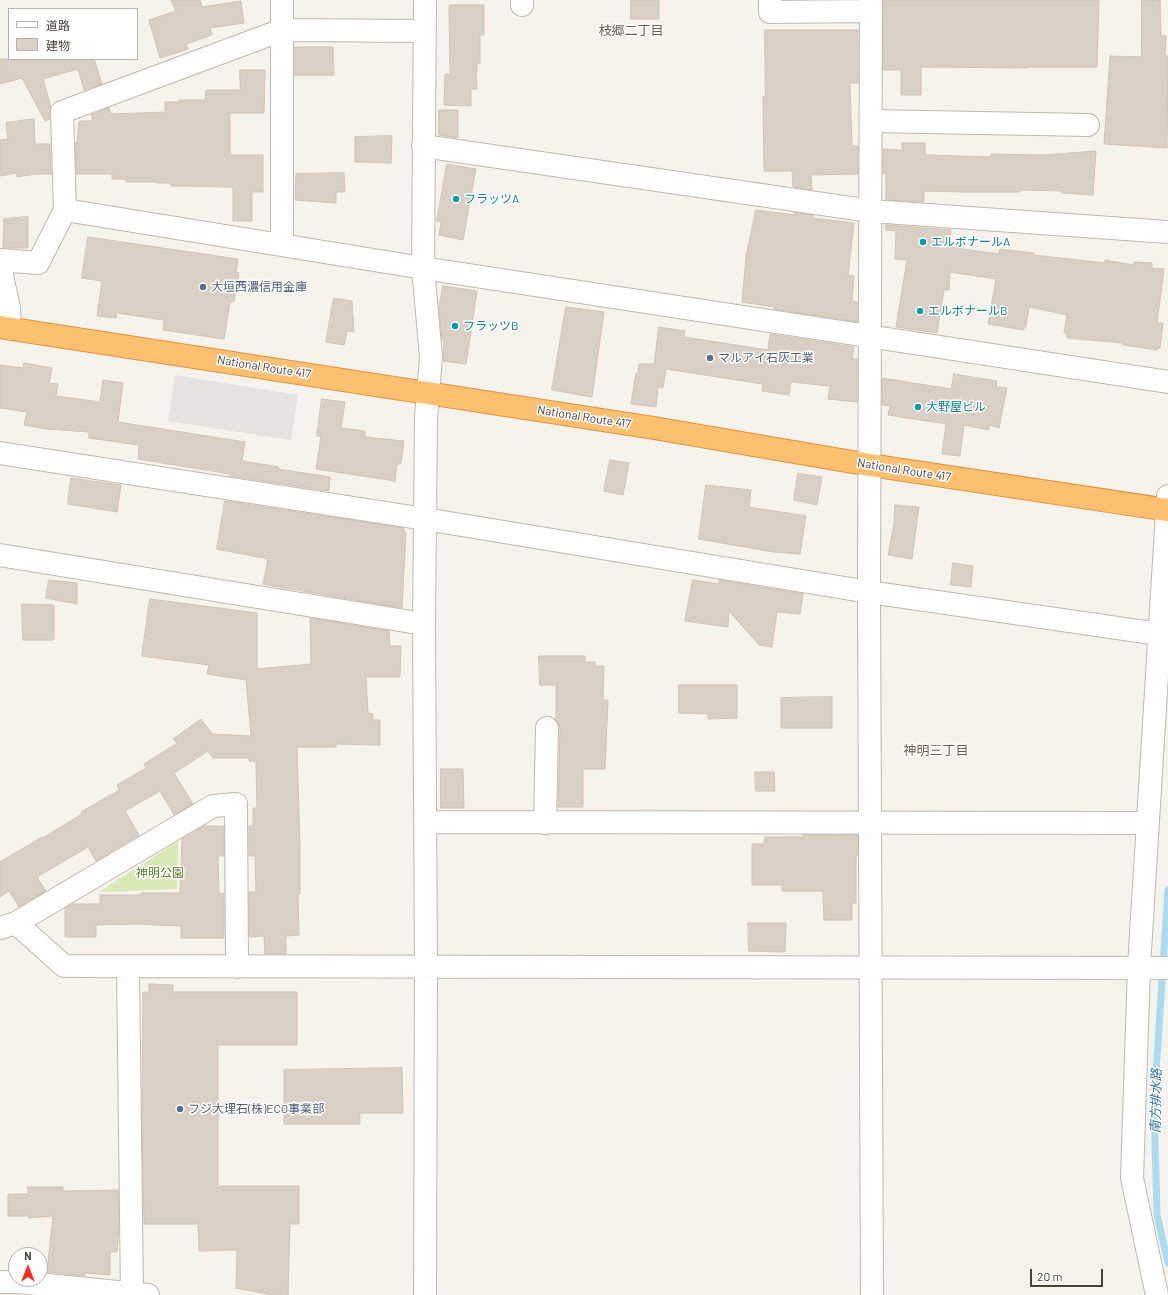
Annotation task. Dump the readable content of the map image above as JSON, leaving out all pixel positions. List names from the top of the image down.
{
  "streets": {
    "highway": ["National Route 417"]
  },
  "districts": ["枝郷二丁目", "神明三丁目"],
  "water": ["南方排水路"],
  "parks": ["神明公園"],
  "places": [
    "フラッツA",
    "エルボナールA",
    "大垣西濃信用金庫",
    "エルボナールB",
    "フラッツB",
    "マルアイ石灰工業",
    "大野屋ビル",
    "フジ大理石(株)ECO事業部"
  ],
  "legend": ["道路", "建物"],
  "scale_bar": "20 m",
  "north": "top"
}
